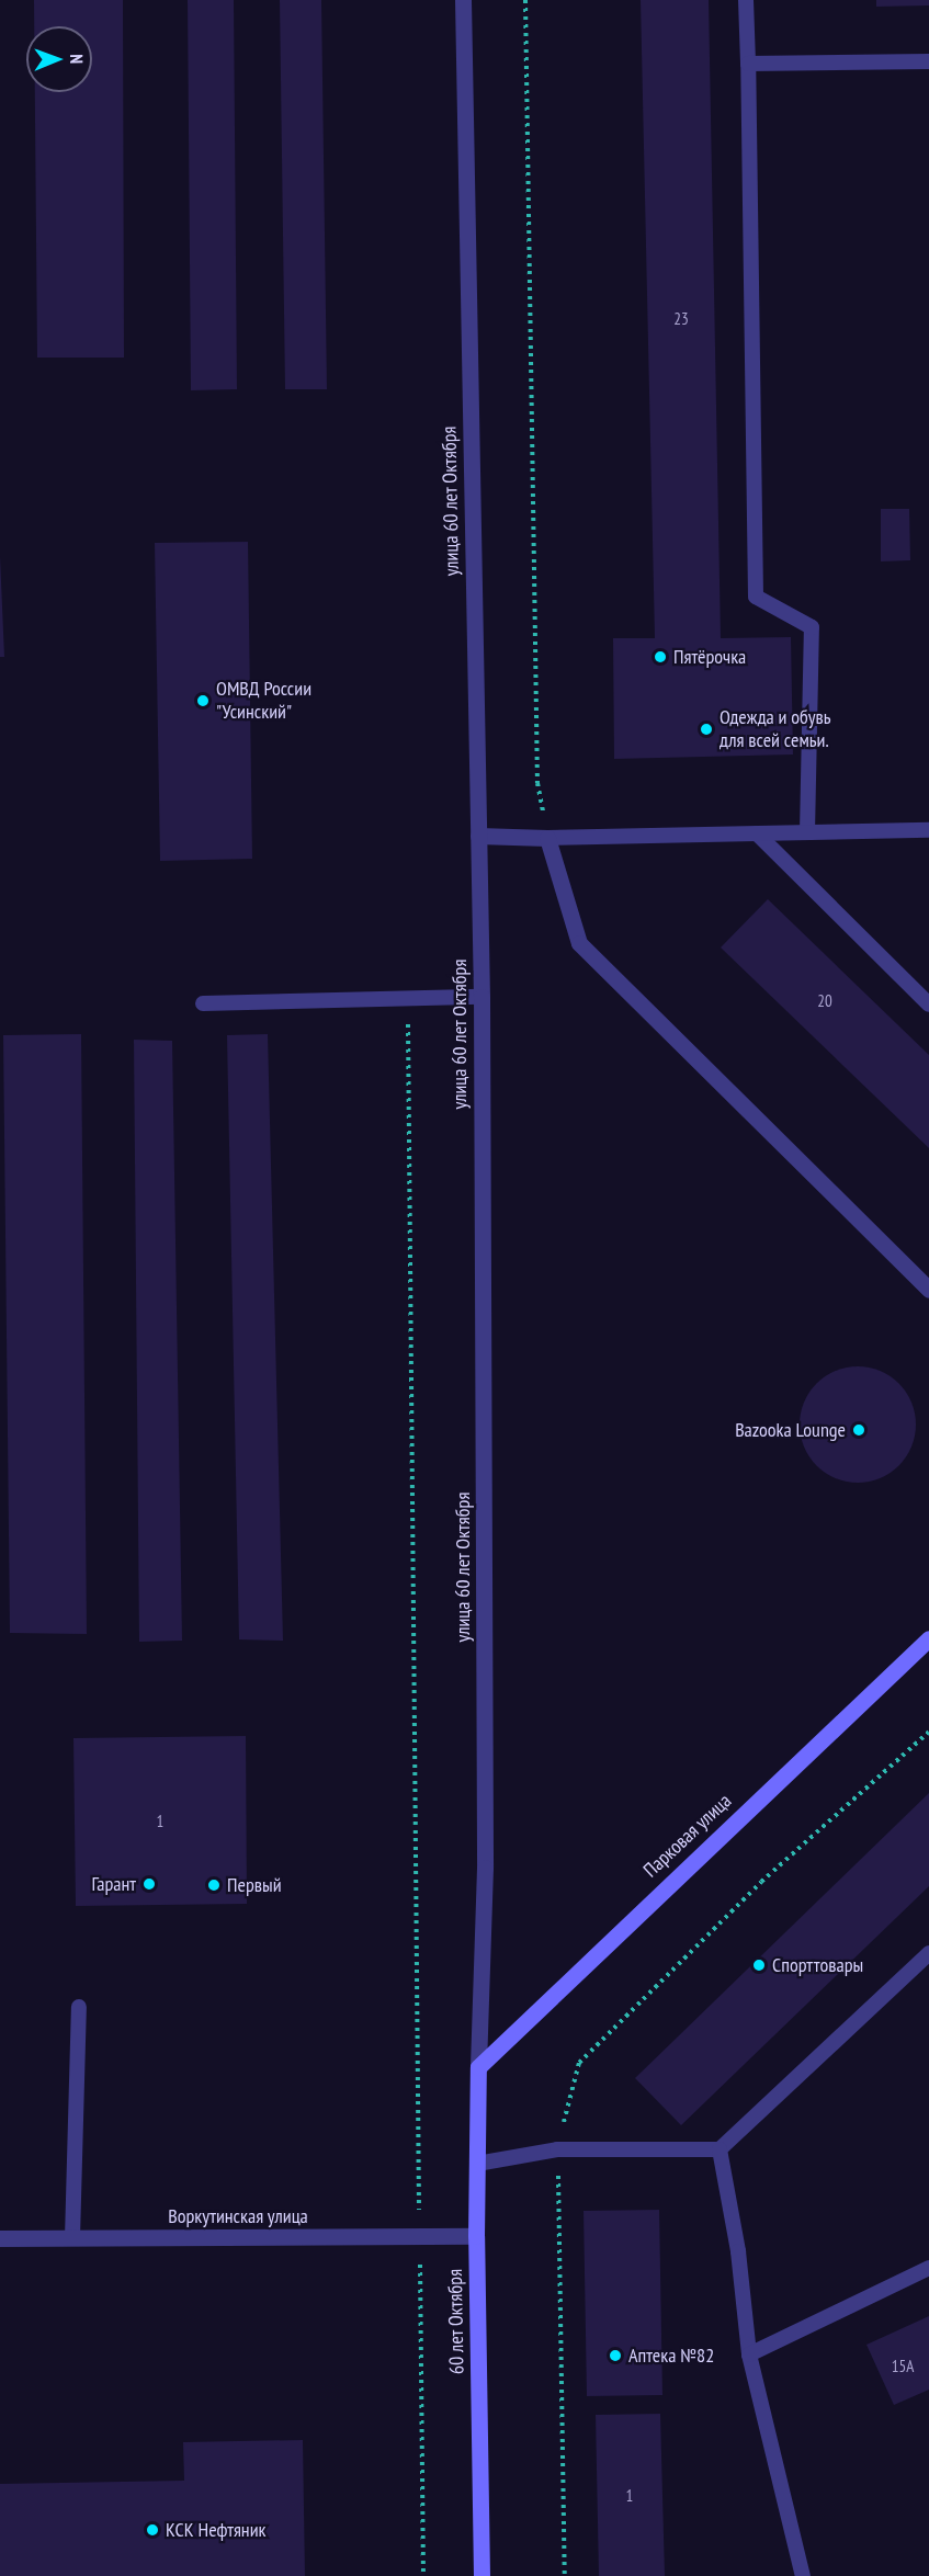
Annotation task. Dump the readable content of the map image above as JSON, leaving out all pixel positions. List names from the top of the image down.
{
  "streets": {
    "main road": ["Парковая улица", "60 лет Октября"],
    "street": ["улица 60 лет Октября", "Воркутинская улица"]
  },
  "crossings": [
    ["улица 60 лет Октября", "Парковая улица"],
    ["улица 60 лет Октября", "60 лет Октября"],
    ["Парковая улица", "60 лет Октября"],
    ["Воркутинская улица", "60 лет Октября"]
  ],
  "places": [
    "Пятёрочка",
    "ОМВД России \"Усинский\"",
    "Одежда и обувь для всей семьи.",
    "Bazooka Lounge",
    "Гарант",
    "Первый",
    "Спорттовары",
    "Аптека №82",
    "КСК Нефтяник"
  ],
  "house_numbers": [
    "23",
    "20",
    "1",
    "15А",
    "1"
  ],
  "north": "right"
}
